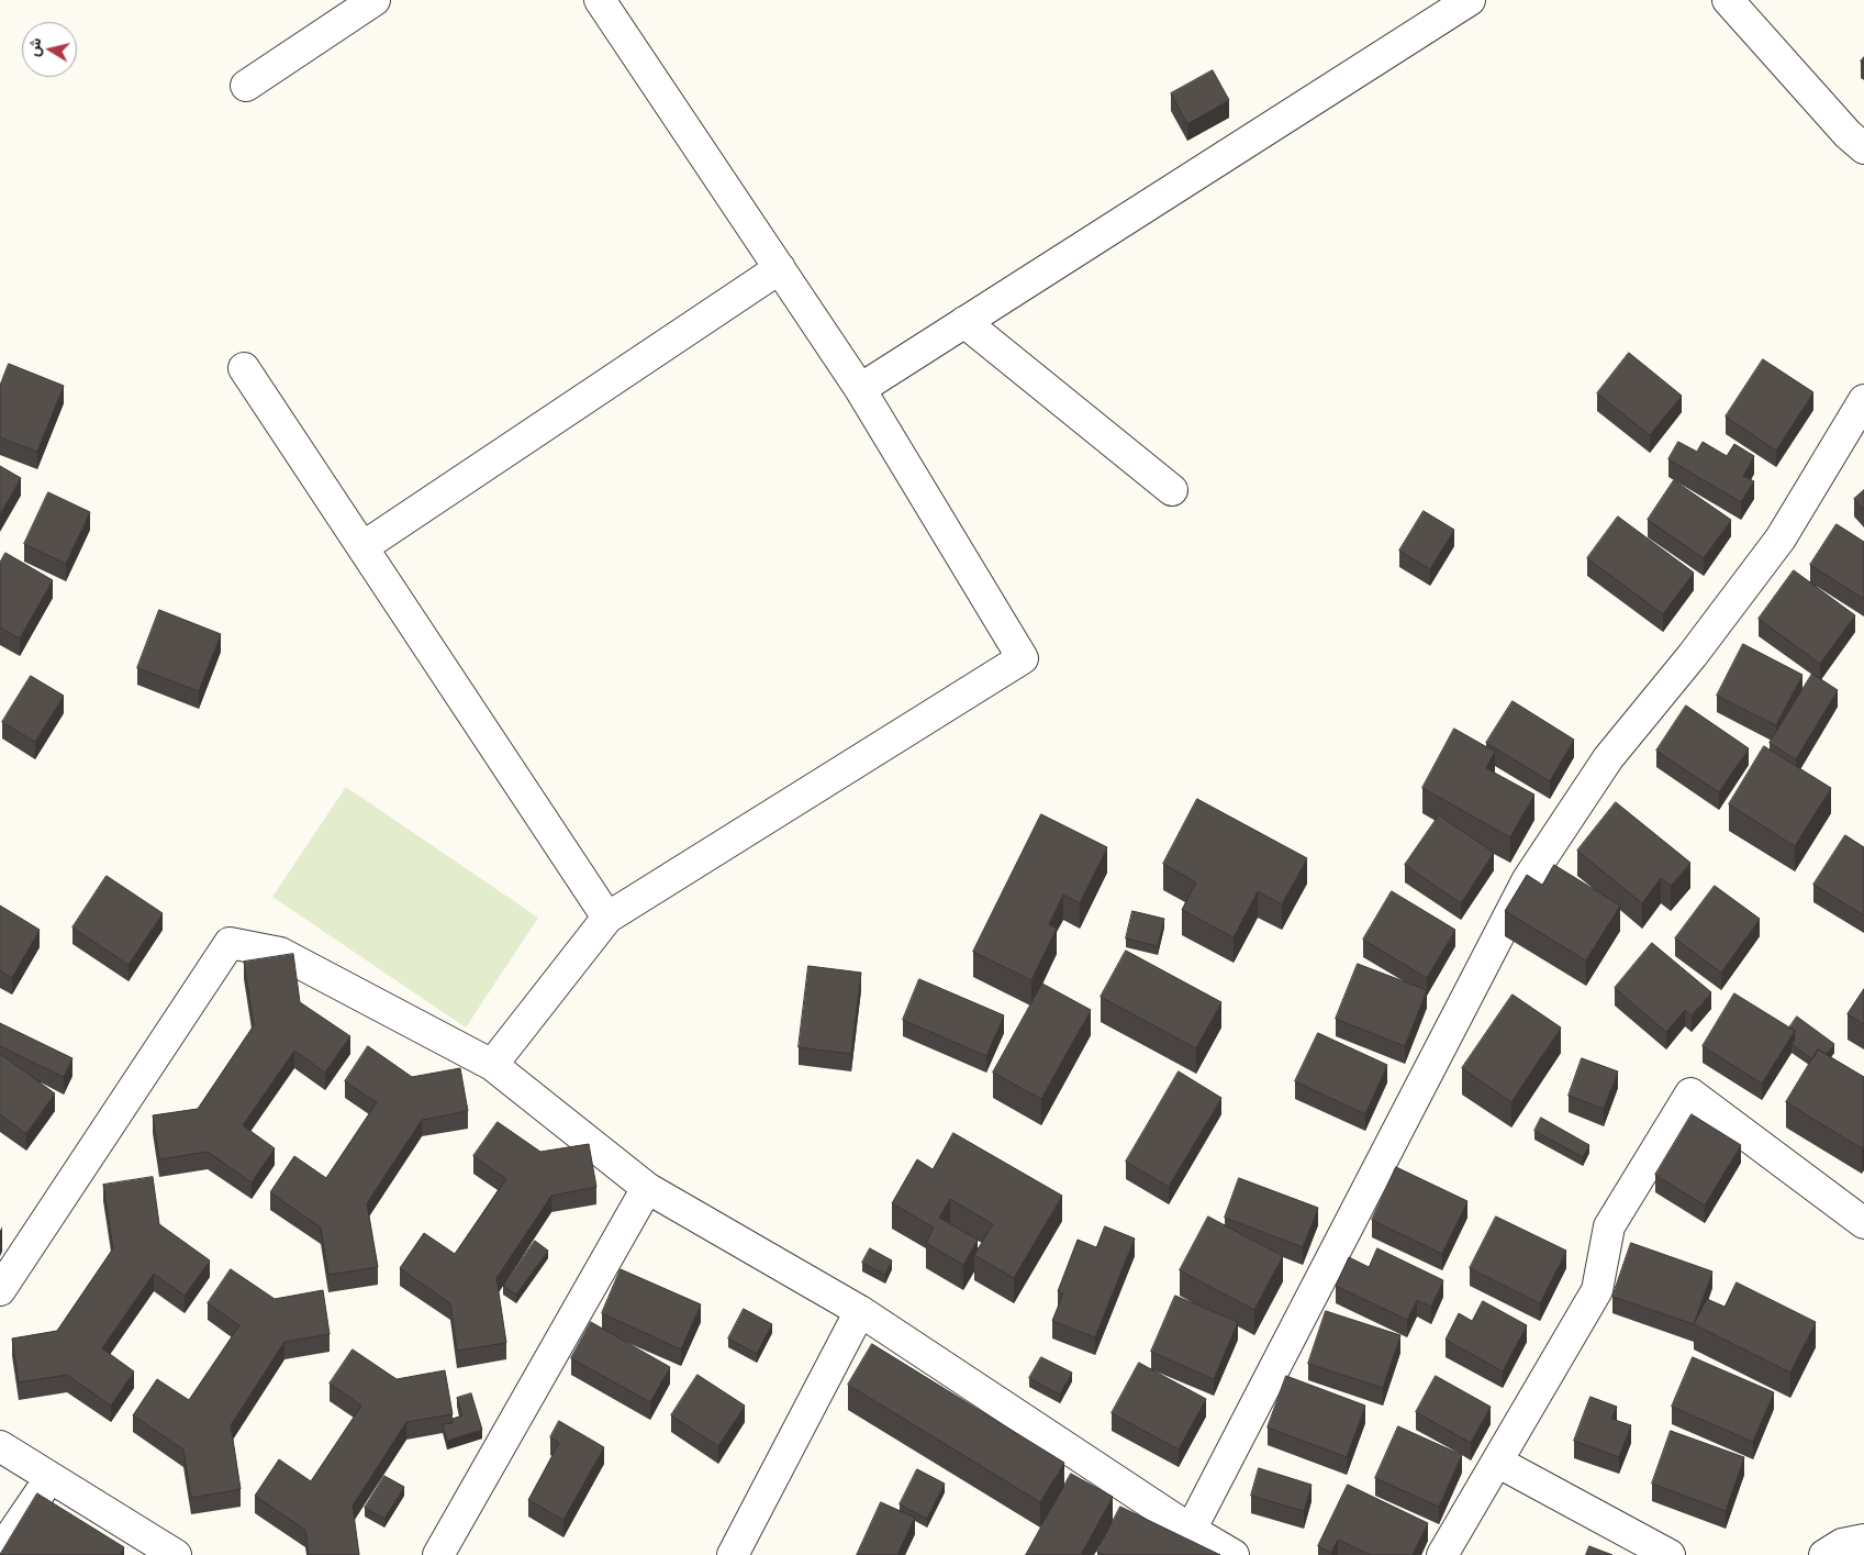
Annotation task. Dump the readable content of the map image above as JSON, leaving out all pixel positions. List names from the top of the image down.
{
  "north": "left"
}
